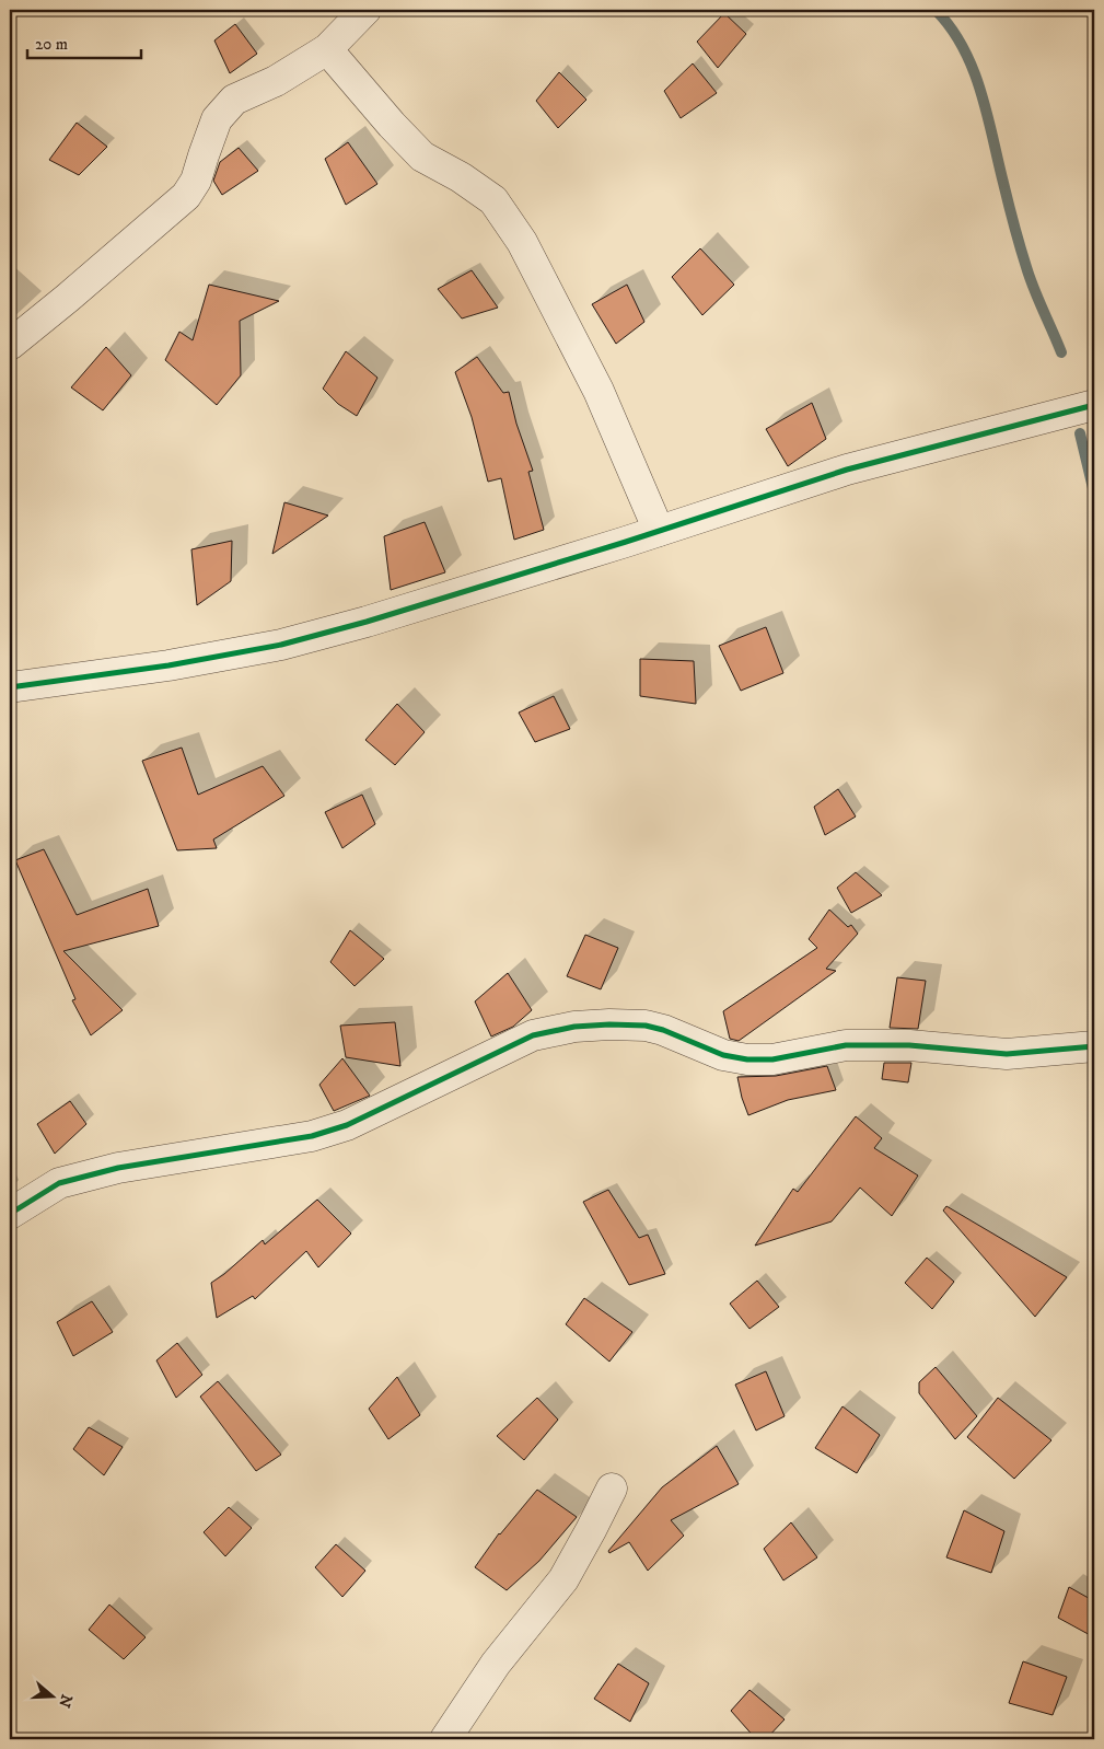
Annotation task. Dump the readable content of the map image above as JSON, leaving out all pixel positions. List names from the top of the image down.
{
  "scale_bar": "20 m",
  "north": "right"
}
